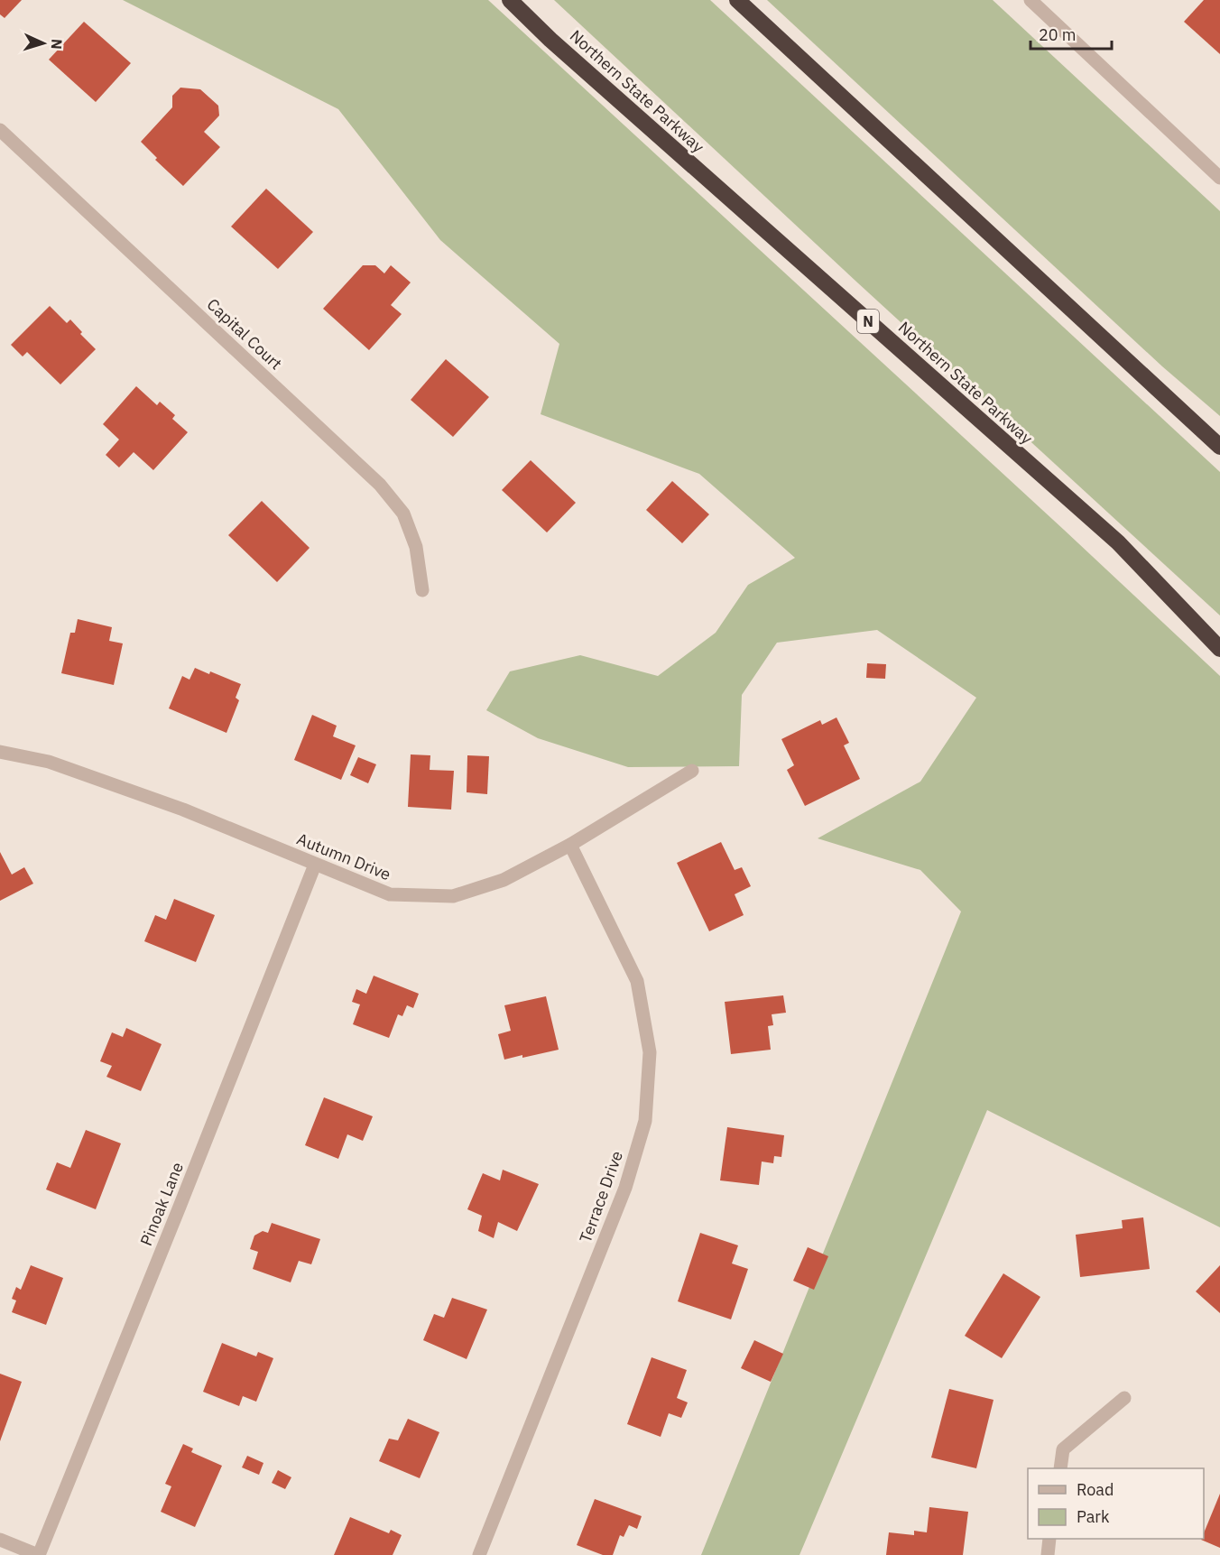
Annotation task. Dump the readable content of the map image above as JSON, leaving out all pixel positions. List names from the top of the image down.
{
  "streets": {
    "highway": ["Northern State Parkway", "N"],
    "street": [
      "Capital Court",
      "Autumn Drive",
      "Terrace Drive",
      "Pinoak Lane"
    ]
  },
  "crossings": [
    ["Autumn Drive", "Terrace Drive"],
    ["Autumn Drive", "Pinoak Lane"]
  ],
  "legend": ["Road", "Park"],
  "scale_bar": "20 m",
  "north": "right"
}
